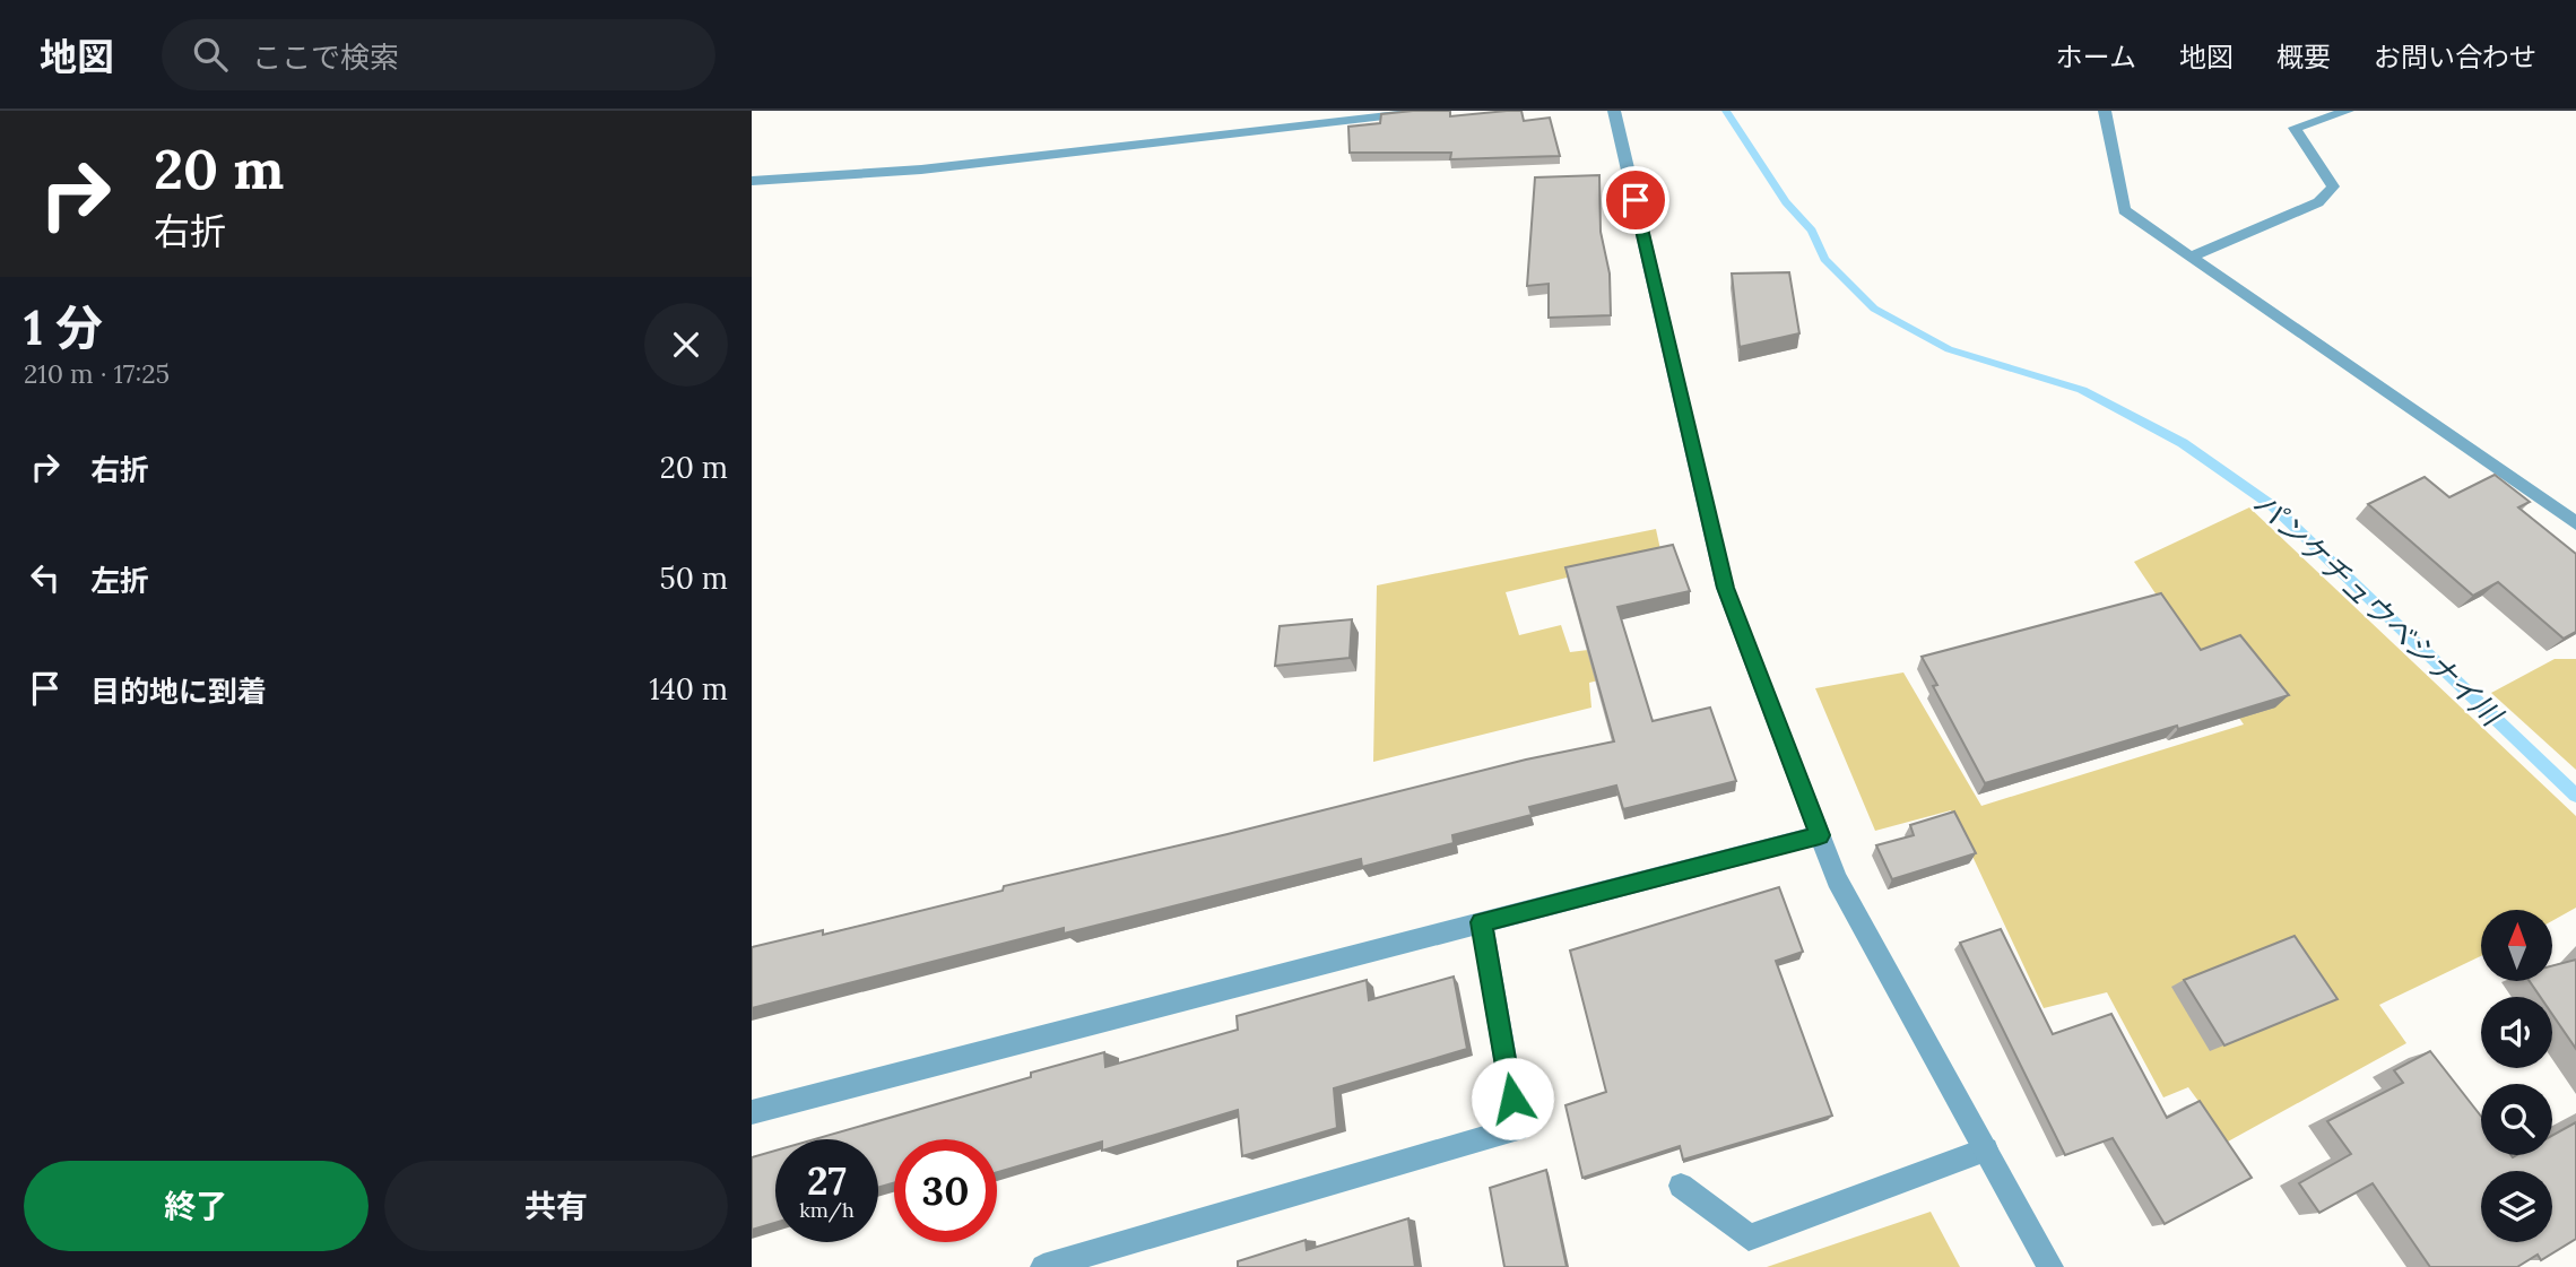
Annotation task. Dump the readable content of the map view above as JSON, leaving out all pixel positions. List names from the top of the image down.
{
  "water": ["パンケチュウベシナイ川"],
  "north": "top",
  "page": {
    "header": "地図",
    "search": "ここで検索",
    "nav": [
      "ホーム",
      "地図",
      "概要",
      "お問い合わせ"
    ],
    "turn": ["20 m", "右折"],
    "heading": ["1 分", "210 m · 17:25"],
    "list": [
      {
        "name": "右折",
        "value": "20 m"
      },
      {
        "name": "左折",
        "value": "50 m"
      },
      {
        "name": "目的地に到着",
        "value": "140 m"
      }
    ],
    "speed": "27 km/h",
    "limit": "30",
    "buttons": ["終了", "共有"]
  }
}
